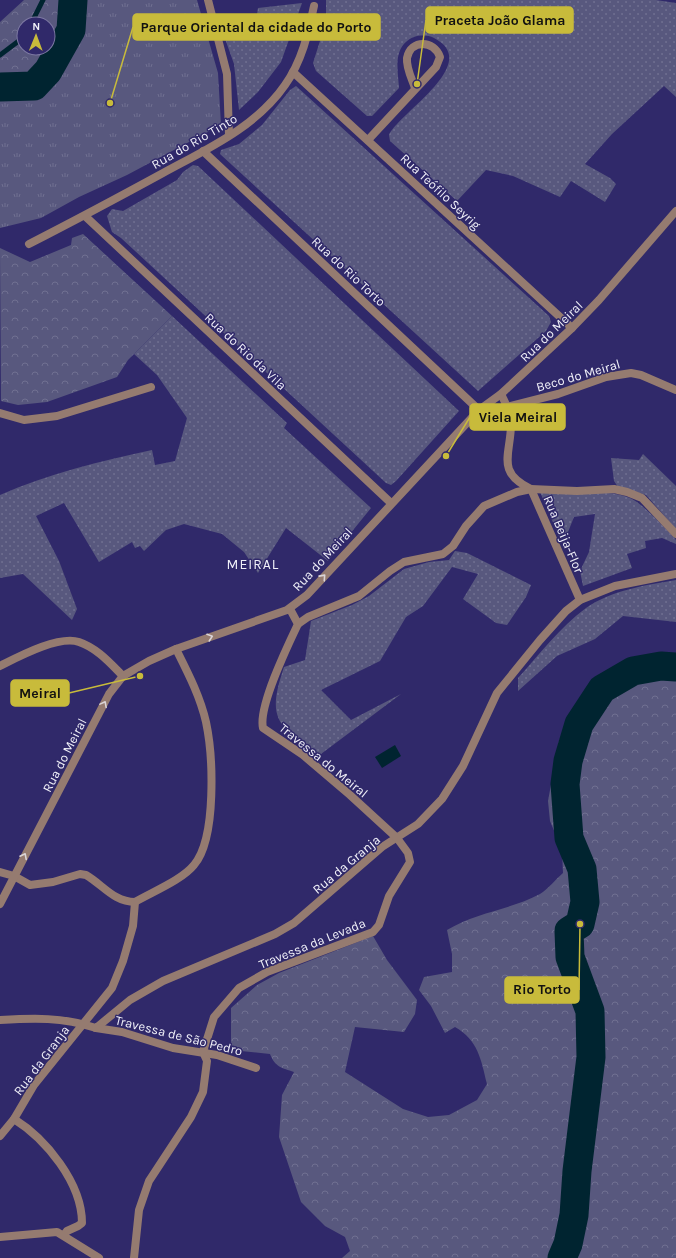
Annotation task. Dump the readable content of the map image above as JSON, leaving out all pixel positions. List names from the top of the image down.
{
  "streets": {
    "street": [
      "Rua do Rio Tinto",
      "Rua Teófilo Seyrig",
      "Rua do Rio Torto",
      "Rua do Meiral",
      "Rua do Rio da Vila",
      "Beco do Meiral",
      "Rua Beija-Flor",
      "Travessa do Meiral",
      "Rua da Granja",
      "Travessa da Levada",
      "Travessa de São Pedro"
    ]
  },
  "crossings": [
    ["Rua do Rio Tinto", "Rua Teófilo Seyrig"],
    ["Rua do Rio Tinto", "Rua do Rio Torto"],
    ["Rua do Rio Tinto", "Rua do Rio da Vila"],
    ["Rua Teófilo Seyrig", "Rua do Meiral"],
    ["Rua do Rio Torto", "Rua do Meiral"],
    ["Rua do Meiral", "Rua do Rio da Vila"],
    ["Rua do Meiral", "Rua Beija-Flor"],
    ["Beco do Meiral", "Rua Beija-Flor"],
    ["Rua Beija-Flor", "Rua da Granja"],
    ["Travessa do Meiral", "Rua da Granja"],
    ["Travessa do Meiral", "Travessa da Levada"],
    ["Rua da Granja", "Travessa da Levada"],
    ["Rua da Granja", "Travessa de São Pedro"],
    ["Travessa da Levada", "Travessa de São Pedro"]
  ],
  "districts": ["MEIRAL"],
  "places": [
    "Praceta João Glama",
    "Parque Oriental da cidade do Porto",
    "Viela Meiral",
    "Meiral",
    "Rio Torto"
  ],
  "north": "top"
}
